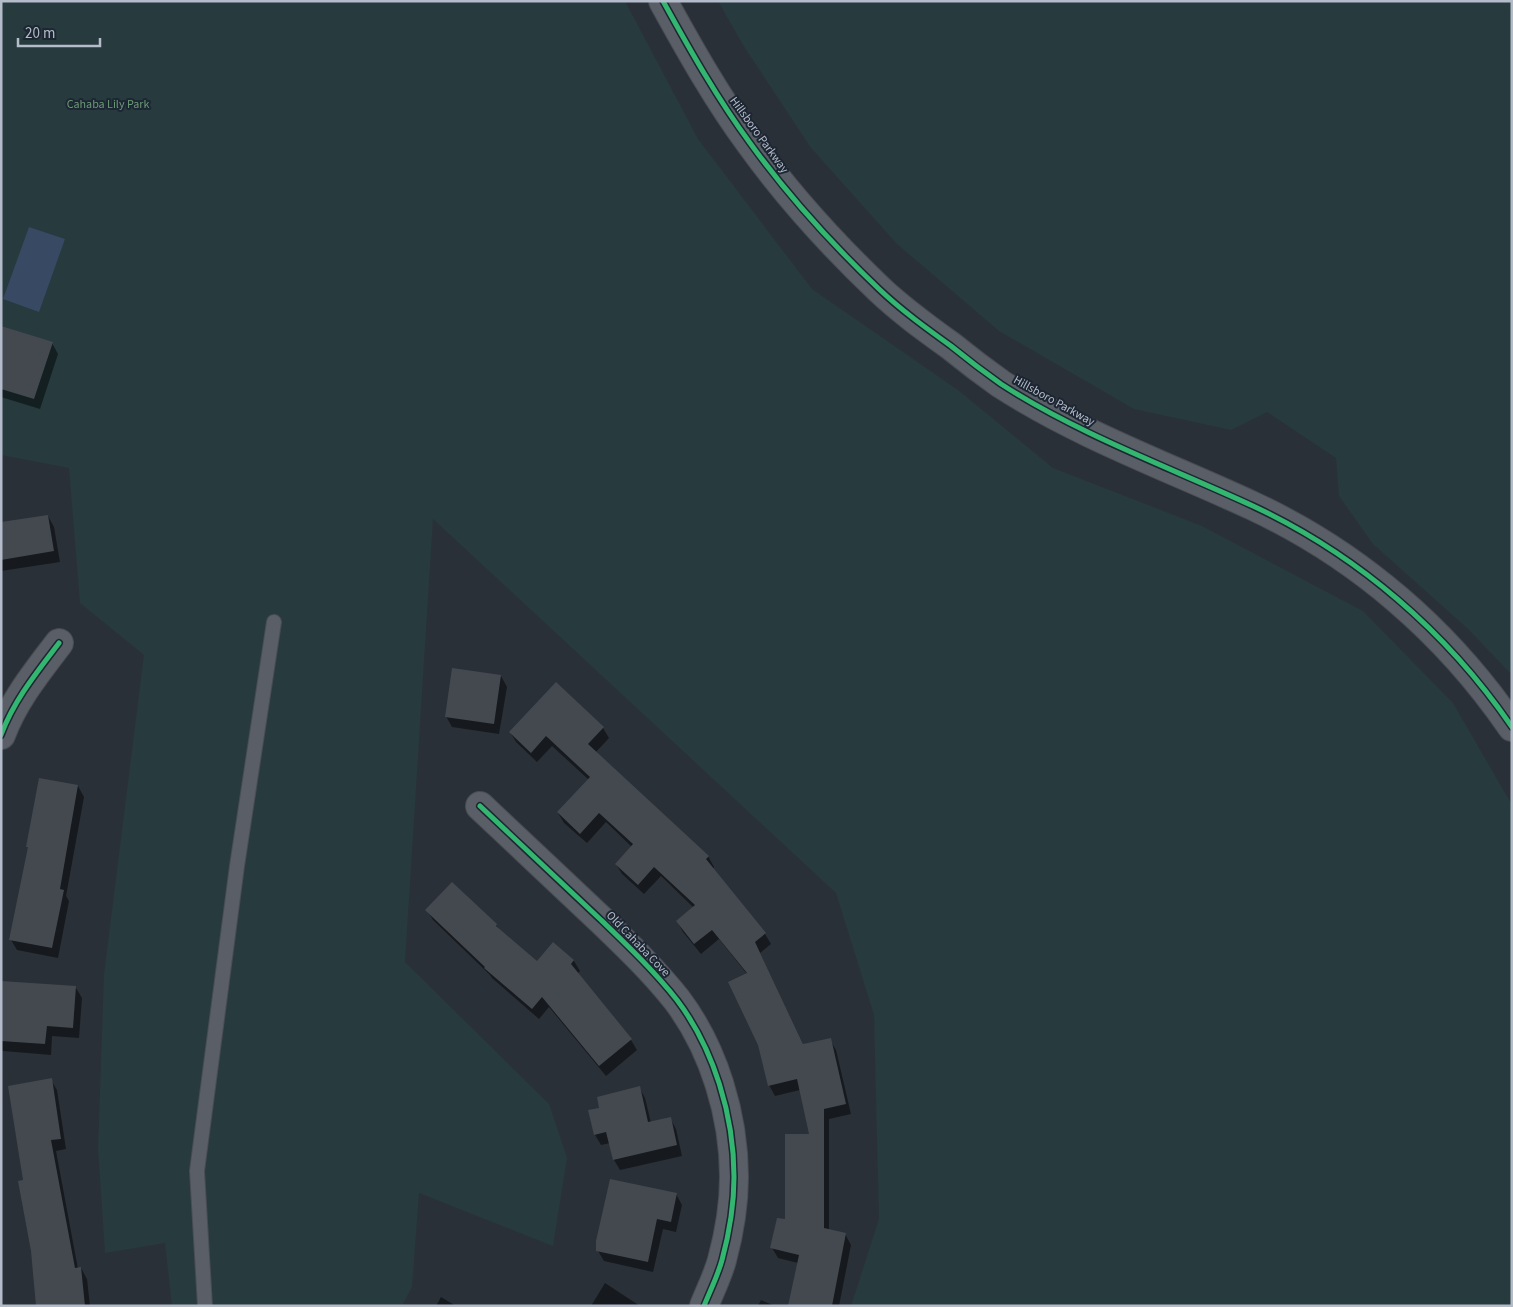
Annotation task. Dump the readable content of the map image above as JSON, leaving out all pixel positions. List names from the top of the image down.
{
  "streets": {
    "street": ["Hillsboro Parkway", "Old Cahaba Cove"]
  },
  "parks": ["Cahaba Lily Park"],
  "scale_bar": "20 m"
}
